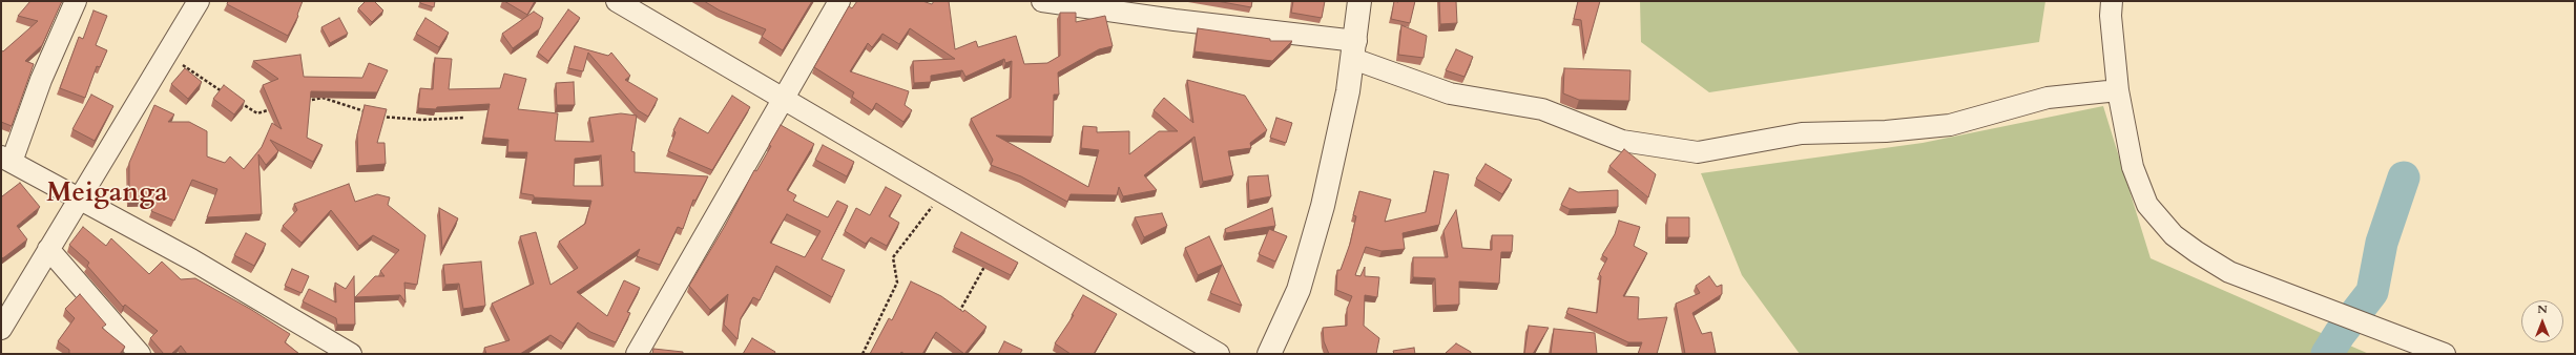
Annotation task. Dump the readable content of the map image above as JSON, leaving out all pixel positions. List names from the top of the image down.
{
  "districts": ["Meiganga"],
  "north": "top"
}
